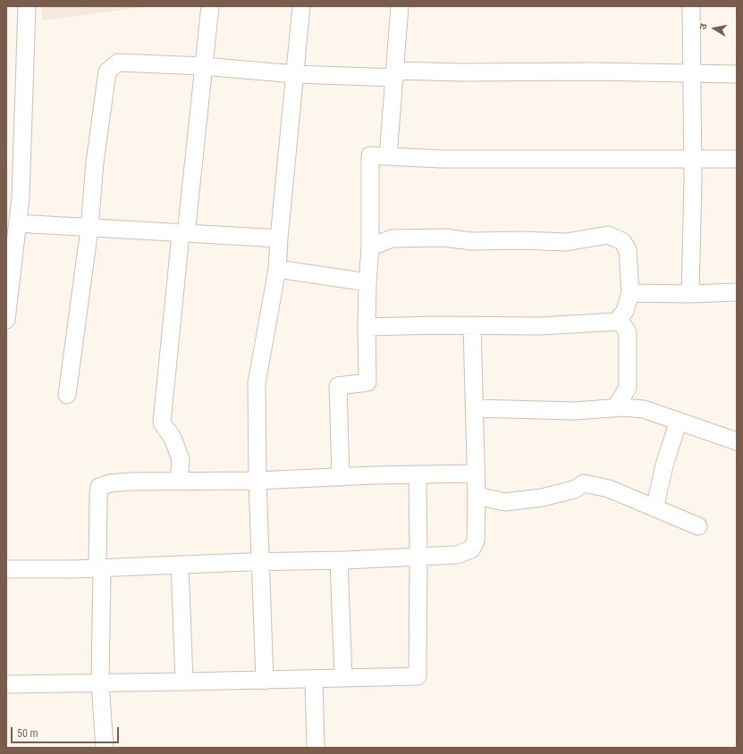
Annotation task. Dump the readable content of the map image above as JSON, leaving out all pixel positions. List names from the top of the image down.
{
  "scale_bar": "50 m",
  "north": "left"
}
